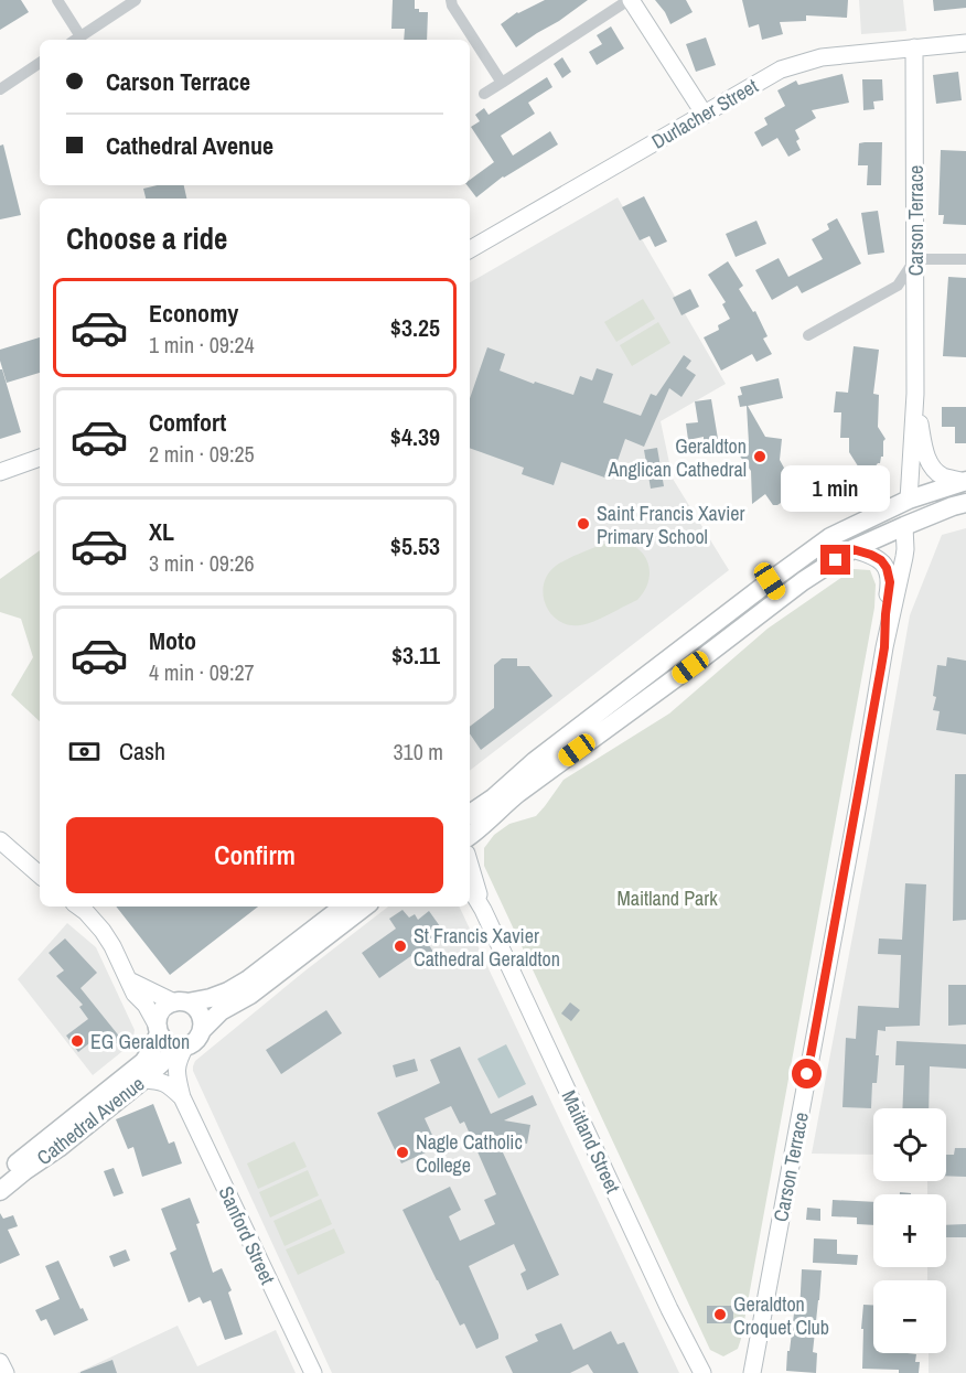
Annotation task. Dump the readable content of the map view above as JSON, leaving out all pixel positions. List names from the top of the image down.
{
  "streets": {
    "main road": [
      "Durlacher Street",
      "Carson Terrace",
      "Cathedral Avenue",
      "Maitland Street",
      "Sanford Street"
    ]
  },
  "crossings": [
    ["Durlacher Street", "Carson Terrace"],
    ["Cathedral Avenue", "Sanford Street"]
  ],
  "parks": ["Maitland Park"],
  "places": [
    "Geraldton Anglican Cathedral",
    "Saint Francis Xavier Primary School",
    "St Francis Xavier Cathedral Geraldton",
    "EG Geraldton",
    "Nagle Catholic College",
    "Geraldton Croquet Club"
  ],
  "page": {
    "banner": ["Carson Terrace", "Cathedral Avenue"],
    "heading": "Choose a ride",
    "list": [
      {
        "name": "Economy",
        "note": "1 min · 09:24",
        "value": "$3.25"
      },
      {
        "name": "Comfort",
        "note": "2 min · 09:25",
        "value": "$4.39"
      },
      {
        "name": "XL",
        "note": "3 min · 09:26",
        "value": "$5.53"
      },
      {
        "name": "Moto",
        "note": "4 min · 09:27",
        "value": "$3.11"
      }
    ],
    "bubble": "1 min",
    "pay": ["Cash", "310 m"],
    "buttons": "Confirm",
    "map_buttons": ["+", "−"]
  }
}
